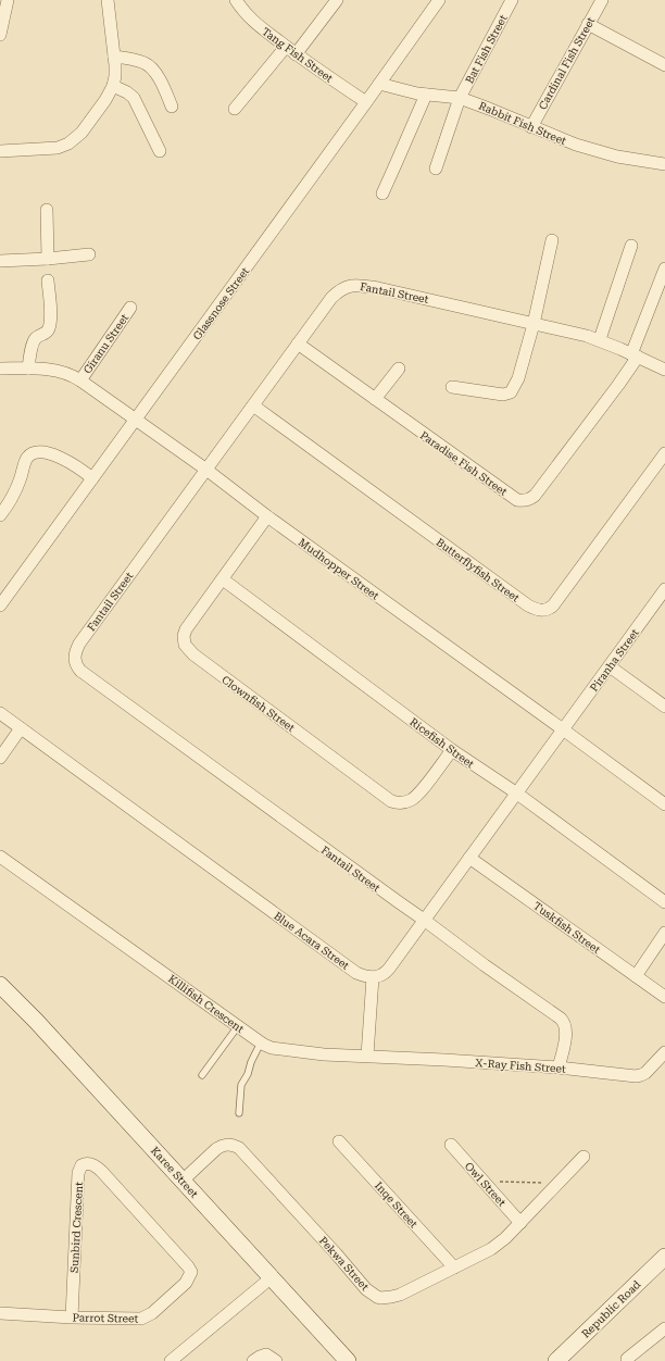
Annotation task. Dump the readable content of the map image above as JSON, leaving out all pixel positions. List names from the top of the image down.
{
  "streets": {
    "street": [
      "Bat Fish Street",
      "Tang Fish Street",
      "Cardinal Fish Street",
      "Rabbit Fish Street",
      "Fantail Street",
      "Glassnose Street",
      "Giranu Street",
      "Paradise Fish Street",
      "Mudhopper Street",
      "Butterflyfish Street",
      "Piranha Street",
      "Clownfish Street",
      "Ricefish Street",
      "Tuskfish Street",
      "Blue Acara Street",
      "Killifish Crescent",
      "X-Ray Fish Street",
      "Karee Street",
      "Owl Street",
      "Inqe Street",
      "Sunbird Crescent",
      "Pekwa Street",
      "Republic Road",
      "Parrot Street"
    ]
  },
  "crossings": [
    ["Bat Fish Street", "Rabbit Fish Street"],
    ["Tang Fish Street", "Glassnose Street"],
    ["Cardinal Fish Street", "Rabbit Fish Street"],
    ["Rabbit Fish Street", "Glassnose Street"],
    ["Fantail Street", "Paradise Fish Street"],
    ["Fantail Street", "Mudhopper Street"],
    ["Fantail Street", "Butterflyfish Street"],
    ["Fantail Street", "X-Ray Fish Street"],
    ["Glassnose Street", "Mudhopper Street"],
    ["Giranu Street", "Mudhopper Street"],
    ["Mudhopper Street", "Piranha Street"],
    ["Mudhopper Street", "Clownfish Street"],
    ["Clownfish Street", "Ricefish Street"],
    ["Killifish Crescent", "X-Ray Fish Street"],
    ["Karee Street", "Pekwa Street"],
    ["Owl Street", "Pekwa Street"],
    ["Inqe Street", "Pekwa Street"],
    ["Sunbird Crescent", "Parrot Street"]
  ]
}
